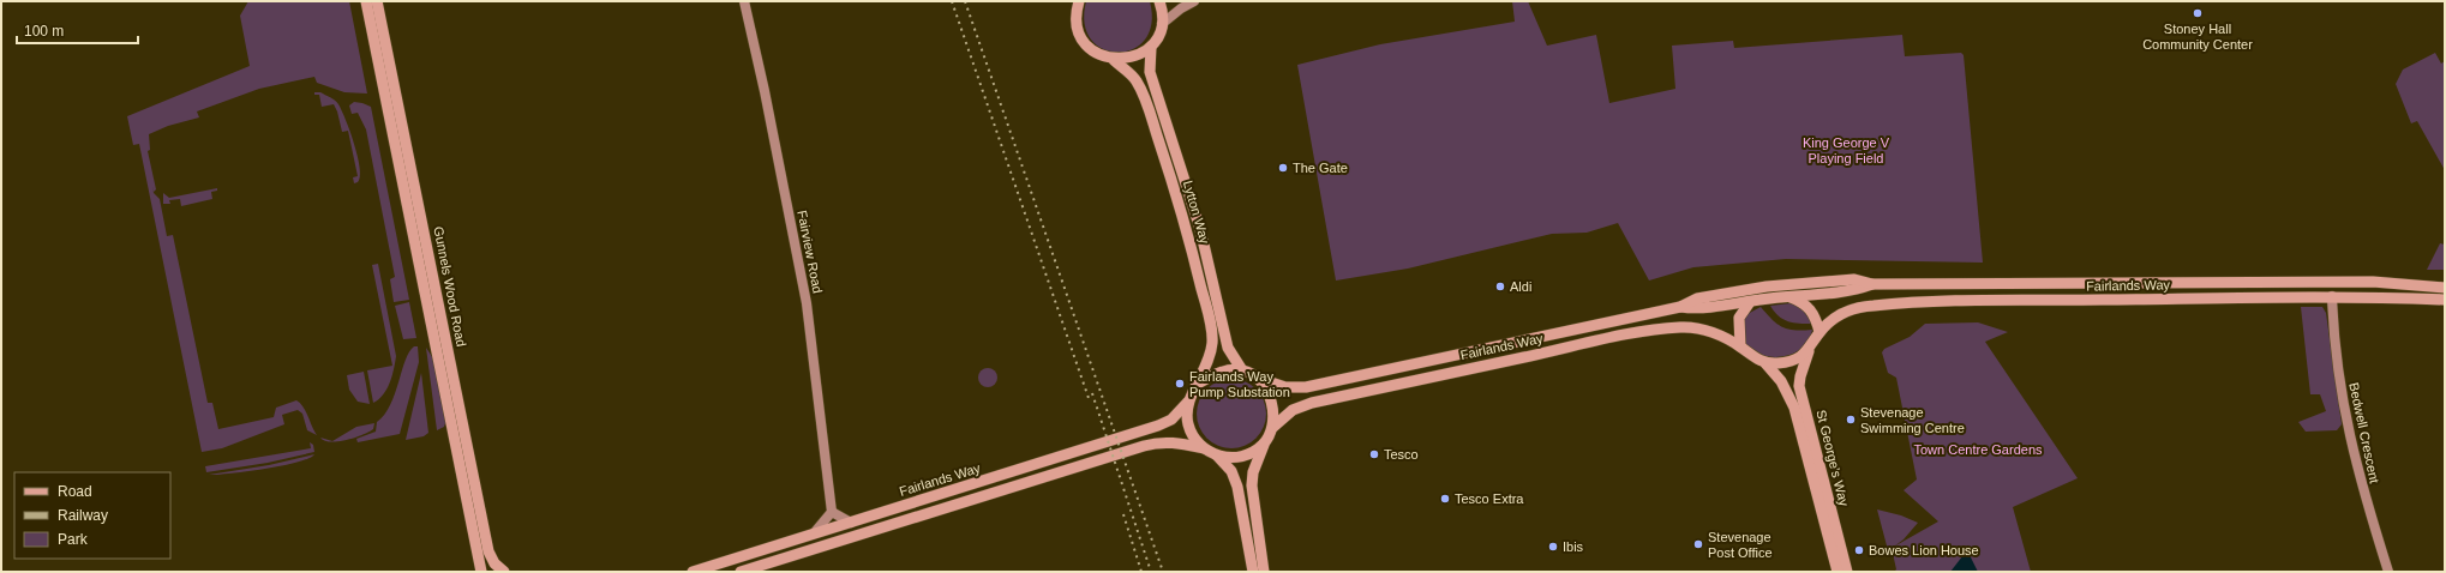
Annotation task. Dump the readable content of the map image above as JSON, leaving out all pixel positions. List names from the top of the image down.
{
  "streets": {
    "main road": [
      "Lytton Way",
      "Fairlands Way",
      "Gunnels Wood Road",
      "St George's Way"
    ],
    "street": ["Fairview Road", "Bedwell Crescent"]
  },
  "crossings": [
    ["Lytton Way", "Fairlands Way"],
    ["Fairlands Way", "Bedwell Crescent"],
    ["Fairlands Way", "St George's Way"]
  ],
  "parks": ["King George V Playing Field", "Town Centre Gardens"],
  "places": [
    "Stoney Hall Community Center",
    "The Gate",
    "Aldi",
    "Fairlands Way Pump Substation",
    "Stevenage Swimming Centre",
    "Tesco",
    "Tesco Extra",
    "Stevenage Post Office",
    "Ibis",
    "Bowes Lion House"
  ],
  "legend": ["Road", "Railway", "Park"],
  "scale_bar": "100 m"
}
